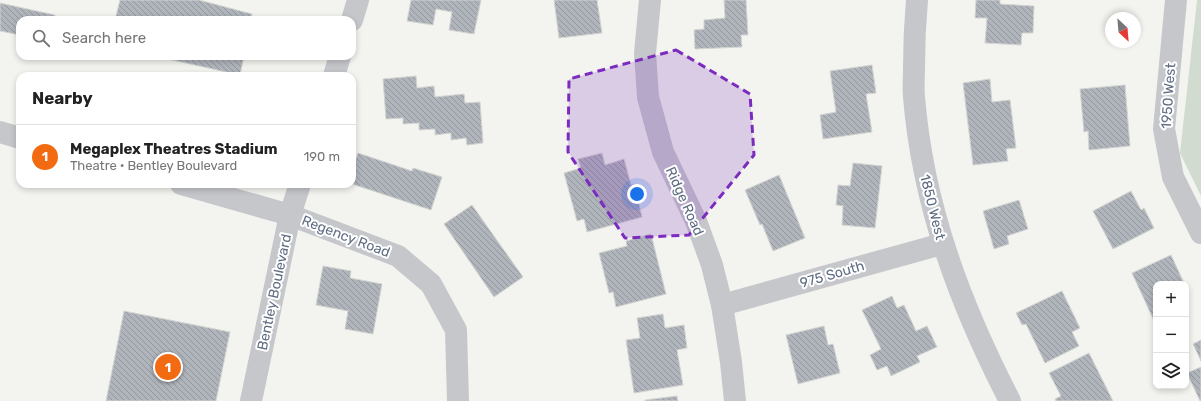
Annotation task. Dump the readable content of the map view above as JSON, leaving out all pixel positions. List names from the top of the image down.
{
  "streets": {
    "street": [
      "1950 West",
      "Ridge Road",
      "1850 West",
      "Regency Road",
      "975 South",
      "Bentley Boulevard"
    ]
  },
  "crossings": [
    ["Ridge Road", "975 South"],
    ["1850 West", "975 South"],
    ["Regency Road", "Bentley Boulevard"]
  ],
  "north": "bottom right",
  "page": {
    "search": "Search here",
    "heading": "Nearby",
    "list": [
      {
        "mark": "1",
        "name": "Megaplex Theatres Stadium",
        "note": "Theatre · Bentley Boulevard",
        "value": "190 m"
      }
    ],
    "map_buttons": ["+", "−"],
    "pins": "1"
  }
}
